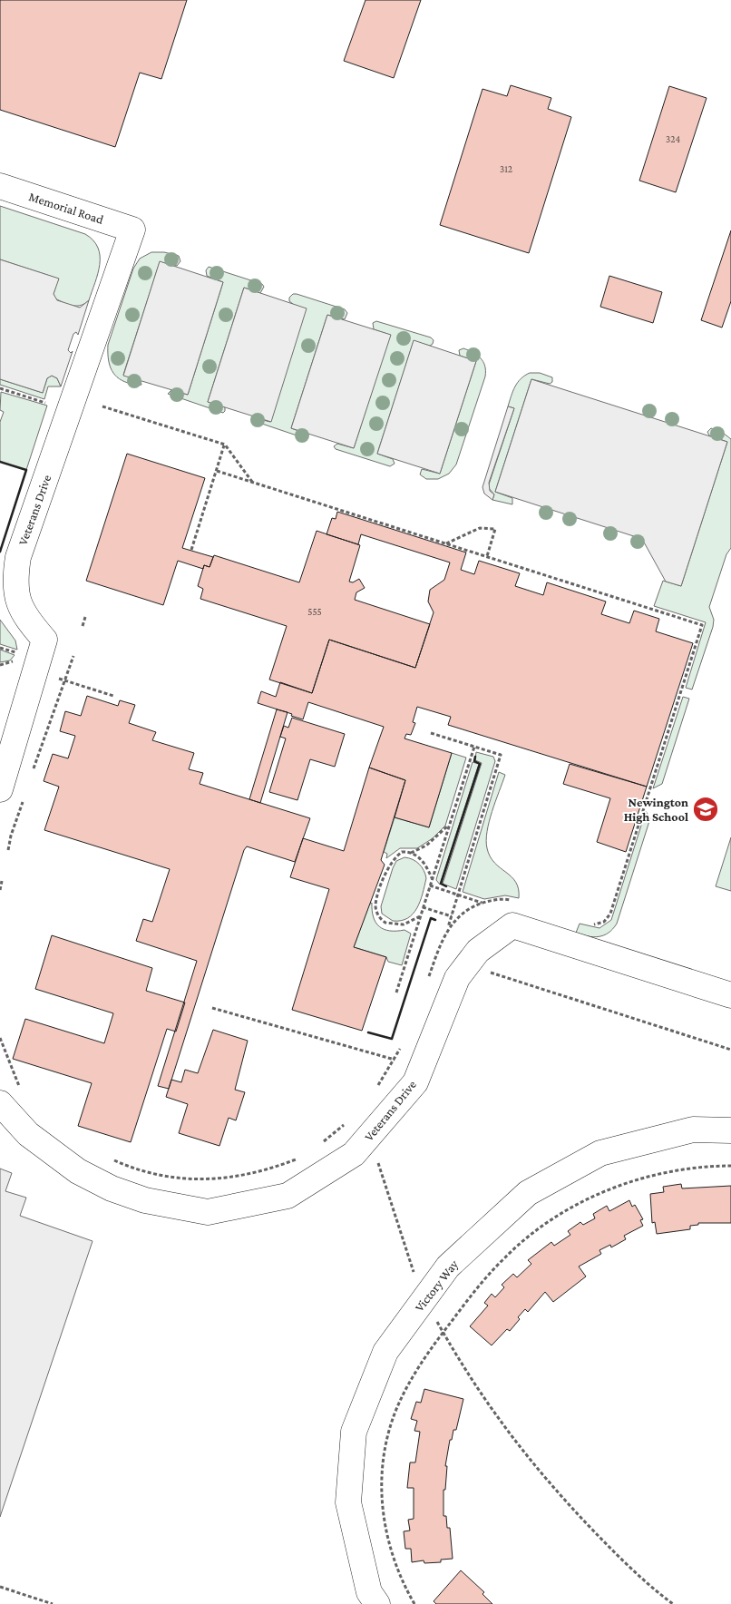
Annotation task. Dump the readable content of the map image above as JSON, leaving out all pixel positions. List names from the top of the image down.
{
  "streets": {
    "street": ["Memorial Road", "Veterans Drive", "Victory Way"]
  },
  "crossings": [
    ["Memorial Road", "Veterans Drive"]
  ],
  "places": {
    "school or university": ["Newington High School"]
  },
  "house_numbers": ["324", "312", "555"]
}
